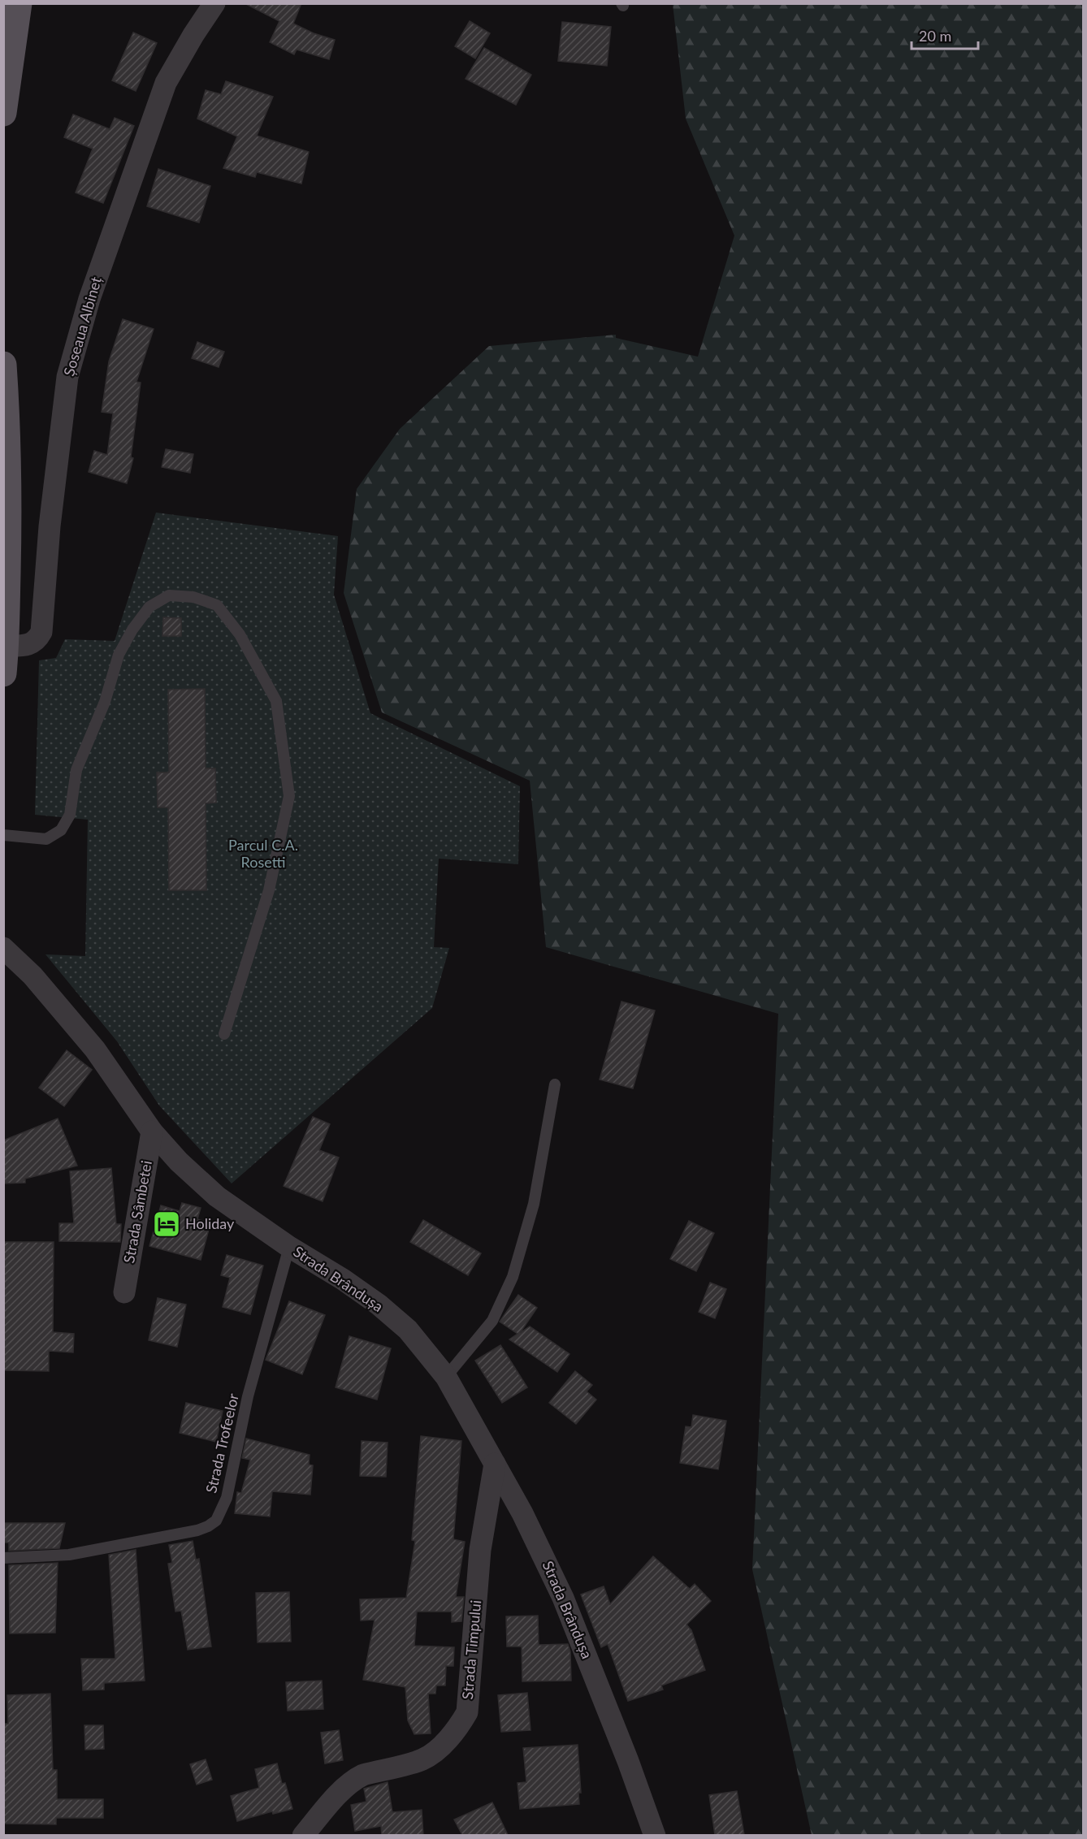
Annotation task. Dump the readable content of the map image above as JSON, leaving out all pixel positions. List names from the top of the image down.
{
  "streets": {
    "street": [
      "Șoseaua Albineț",
      "Strada Sâmbetei",
      "Strada Brândușa",
      "Strada Timpului"
    ],
    "lane": ["Strada Trofeelor"]
  },
  "crossings": [
    ["Strada Sâmbetei", "Strada Brândușa"],
    ["Strada Brândușa", "Strada Trofeelor"],
    ["Strada Brândușa", "Strada Timpului"]
  ],
  "parks": ["Parcul C.A. Rosetti"],
  "places": {
    "hotel": ["Holiday"]
  },
  "scale_bar": "20 m"
}
